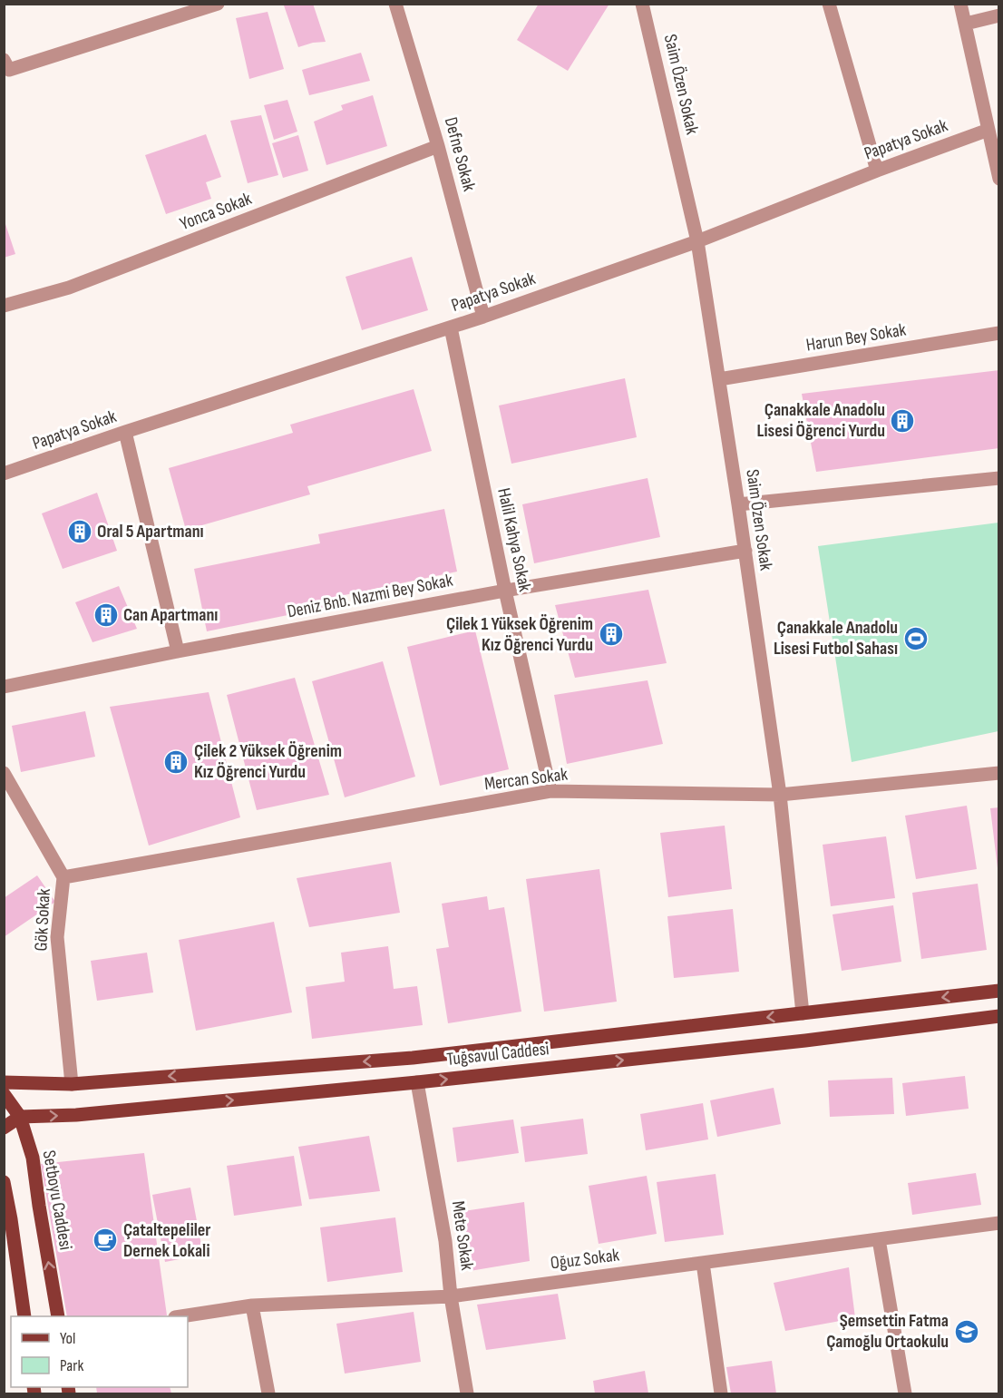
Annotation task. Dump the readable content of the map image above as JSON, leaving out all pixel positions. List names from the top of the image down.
{
  "streets": {
    "main road": ["Tuğsavul Caddesi", "Setboyu Caddesi"],
    "street": [
      "Saim Özen Sokak",
      "Papatya Sokak",
      "Defne Sokak",
      "Yonca Sokak",
      "Harun Bey Sokak",
      "Halil Kahya Sokak",
      "Deniz Bnb. Nazmi Bey Sokak",
      "Mercan Sokak",
      "Gök Sokak",
      "Mete Sokak",
      "Oğuz Sokak"
    ]
  },
  "crossings": [
    ["Saim Özen Sokak", "Papatya Sokak"],
    ["Saim Özen Sokak", "Harun Bey Sokak"],
    ["Saim Özen Sokak", "Deniz Bnb. Nazmi Bey Sokak"],
    ["Saim Özen Sokak", "Mercan Sokak"],
    ["Papatya Sokak", "Defne Sokak"],
    ["Papatya Sokak", "Halil Kahya Sokak"],
    ["Defne Sokak", "Yonca Sokak"],
    ["Halil Kahya Sokak", "Deniz Bnb. Nazmi Bey Sokak"],
    ["Halil Kahya Sokak", "Mercan Sokak"],
    ["Mercan Sokak", "Gök Sokak"],
    ["Tuğsavul Caddesi", "Setboyu Caddesi"],
    ["Tuğsavul Caddesi", "Mete Sokak"],
    ["Mete Sokak", "Oğuz Sokak"]
  ],
  "places": {
    "building": [
      "Çanakkale Anadolu Lisesi Öğrenci Yurdu",
      "Oral 5 Apartmanı",
      "Can Apartmanı",
      "Çilek 1 Yüksek Öğrenim Kız Öğrenci Yurdu",
      "Çilek 2 Yüksek Öğrenim Kız Öğrenci Yurdu"
    ],
    "sports": ["Çanakkale Anadolu Lisesi Futbol Sahası"],
    "cafe": ["Çataltepeliler Dernek Lokali"],
    "school or university": ["Şemsettin Fatma Çamoğlu Ortaokulu"]
  },
  "legend": ["Yol", "Park"]
}
